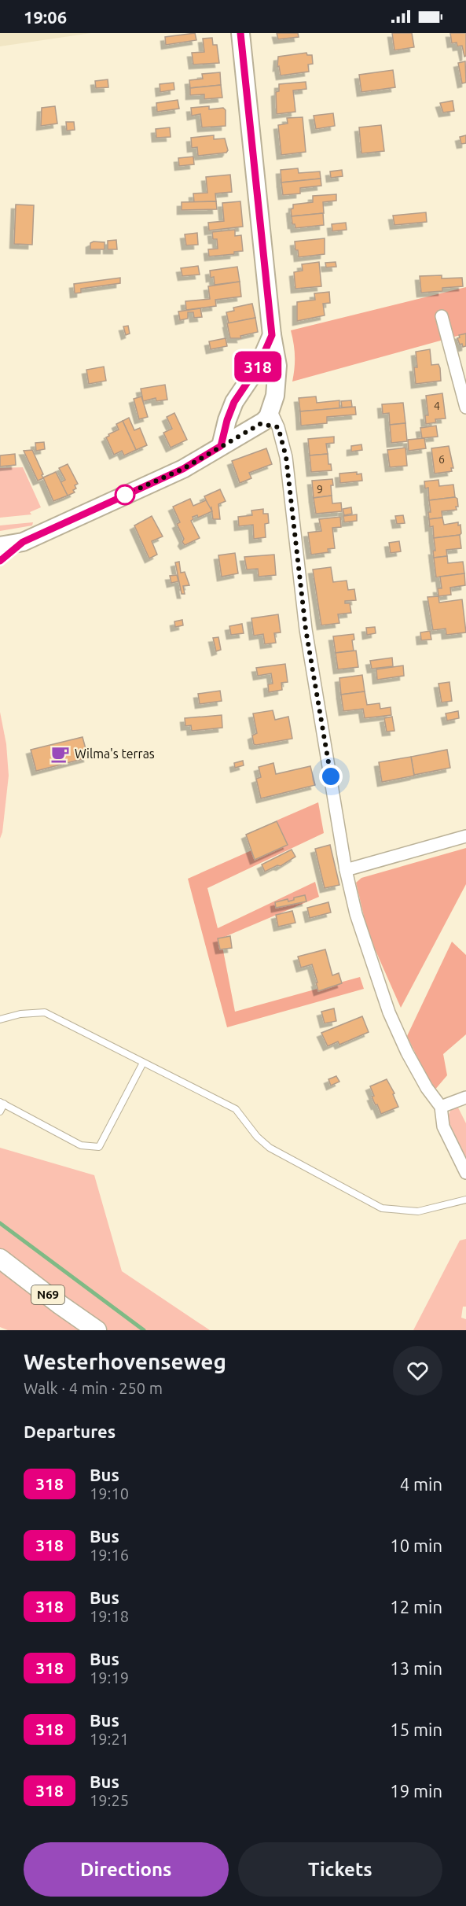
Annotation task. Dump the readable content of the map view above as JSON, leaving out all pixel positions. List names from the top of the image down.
{
  "streets": {
    "main road": ["N69"]
  },
  "places": {
    "cafe": ["Wilma's terras"]
  },
  "lines": ["bus line 318"],
  "house_numbers": ["4", "6", "9"],
  "page": {
    "status": "19:06",
    "on_map": "318",
    "heading": [
      ["Westerhovenseweg", "Walk · 4 min · 250 m"],
      "Departures"
    ],
    "list": [
      {
        "mark": "318",
        "name": "Bus",
        "note": "19:10",
        "value": "4 min"
      },
      {
        "mark": "318",
        "name": "Bus",
        "note": "19:16",
        "value": "10 min"
      },
      {
        "mark": "318",
        "name": "Bus",
        "note": "19:18",
        "value": "12 min"
      },
      {
        "mark": "318",
        "name": "Bus",
        "note": "19:19",
        "value": "13 min"
      },
      {
        "mark": "318",
        "name": "Bus",
        "note": "19:21",
        "value": "15 min"
      },
      {
        "mark": "318",
        "name": "Bus",
        "note": "19:25",
        "value": "19 min"
      }
    ],
    "buttons": ["Directions", "Tickets"]
  }
}
